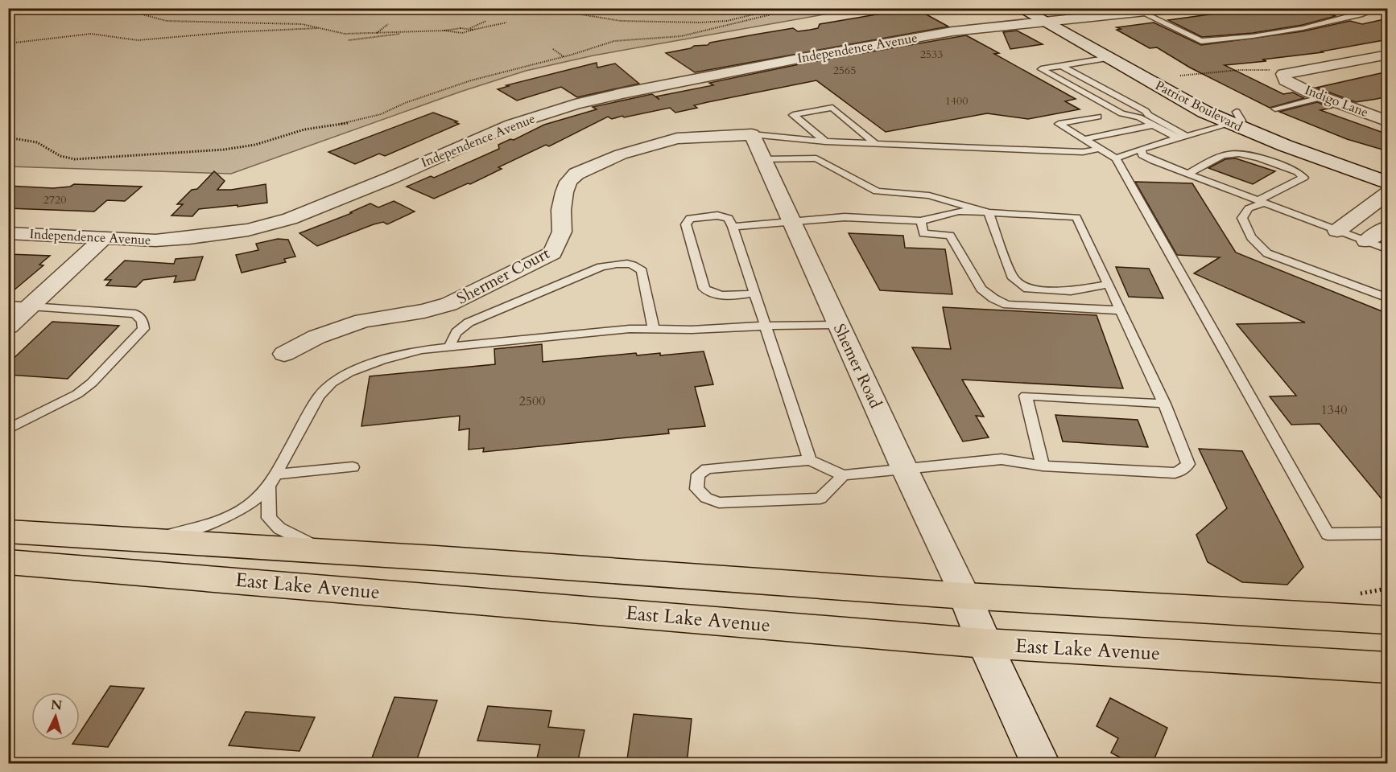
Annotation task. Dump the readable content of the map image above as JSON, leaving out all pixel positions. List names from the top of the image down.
{
  "streets": {
    "main road": ["Patriot Boulevard", "East Lake Avenue"],
    "street": [
      "Independence Avenue",
      "Indigo Lane",
      "Shermer Court",
      "Shemer Road"
    ]
  },
  "crossings": [
    ["Independence Avenue", "Patriot Boulevard"],
    ["Shermer Court", "Shemer Road"],
    ["Shemer Road", "East Lake Avenue"]
  ],
  "house_numbers": [
    "2533",
    "2565",
    "1400",
    "2720",
    "2500",
    "1340"
  ],
  "north": "top"
}
